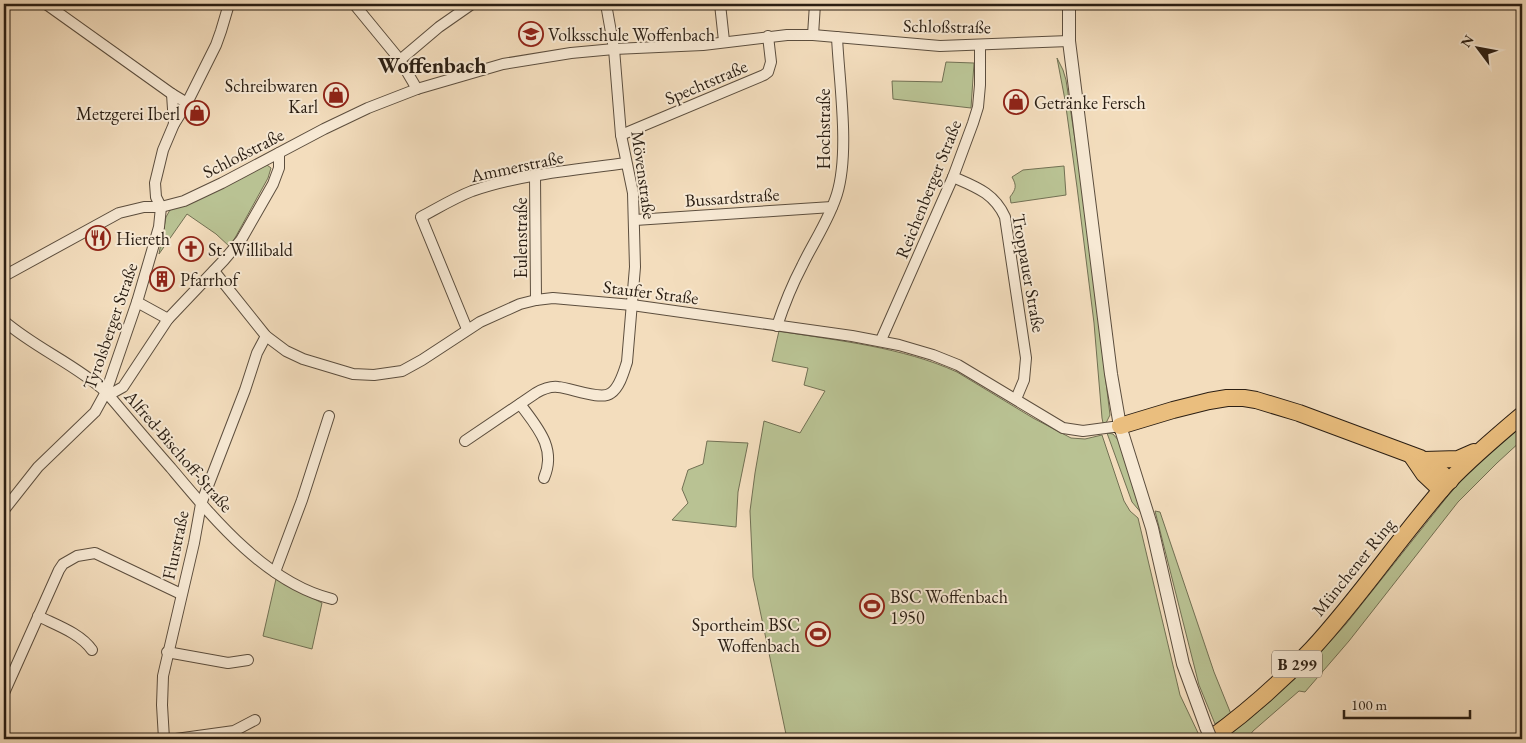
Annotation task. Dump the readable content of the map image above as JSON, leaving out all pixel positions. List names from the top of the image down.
{
  "streets": {
    "main road": ["Münchener Ring", "B 299"],
    "street": [
      "Schloßstraße",
      "Spechtstraße",
      "Hochstraße",
      "Ammerstraße",
      "Mövenstraße",
      "Reichenberger Straße",
      "Bussardstraße",
      "Eulenstraße",
      "Troppauer Straße",
      "Staufer Straße",
      "Tyrolsberger Straße",
      "Alfred-Bischoff-Straße",
      "Flurstraße"
    ]
  },
  "crossings": [
    ["Schloßstraße", "Spechtstraße"],
    ["Schloßstraße", "Hochstraße"],
    ["Schloßstraße", "Mövenstraße"],
    ["Schloßstraße", "Reichenberger Straße"],
    ["Schloßstraße", "Tyrolsberger Straße"],
    ["Spechtstraße", "Mövenstraße"],
    ["Hochstraße", "Bussardstraße"],
    ["Hochstraße", "Staufer Straße"],
    ["Ammerstraße", "Mövenstraße"],
    ["Ammerstraße", "Eulenstraße"],
    ["Ammerstraße", "Staufer Straße"],
    ["Mövenstraße", "Bussardstraße"],
    ["Mövenstraße", "Staufer Straße"],
    ["Reichenberger Straße", "Troppauer Straße"],
    ["Reichenberger Straße", "Staufer Straße"],
    ["Eulenstraße", "Staufer Straße"],
    ["Troppauer Straße", "Staufer Straße"],
    ["Staufer Straße", "Flurstraße"],
    ["Tyrolsberger Straße", "Alfred-Bischoff-Straße"],
    ["Alfred-Bischoff-Straße", "Flurstraße"]
  ],
  "districts": ["Woffenbach"],
  "places": {
    "school or university": ["Volksschule Woffenbach"],
    "shop": ["Schreibwaren Karl", "Getränke Fersch", "Metzgerei Iberl"],
    "restaurant": ["Hiereth"],
    "church": ["St. Willibald"],
    "building": ["Pfarrhof"],
    "sports": ["BSC Woffenbach 1950", "Sportheim BSC Woffenbach"]
  },
  "scale_bar": "100 m",
  "north": "top left"
}
